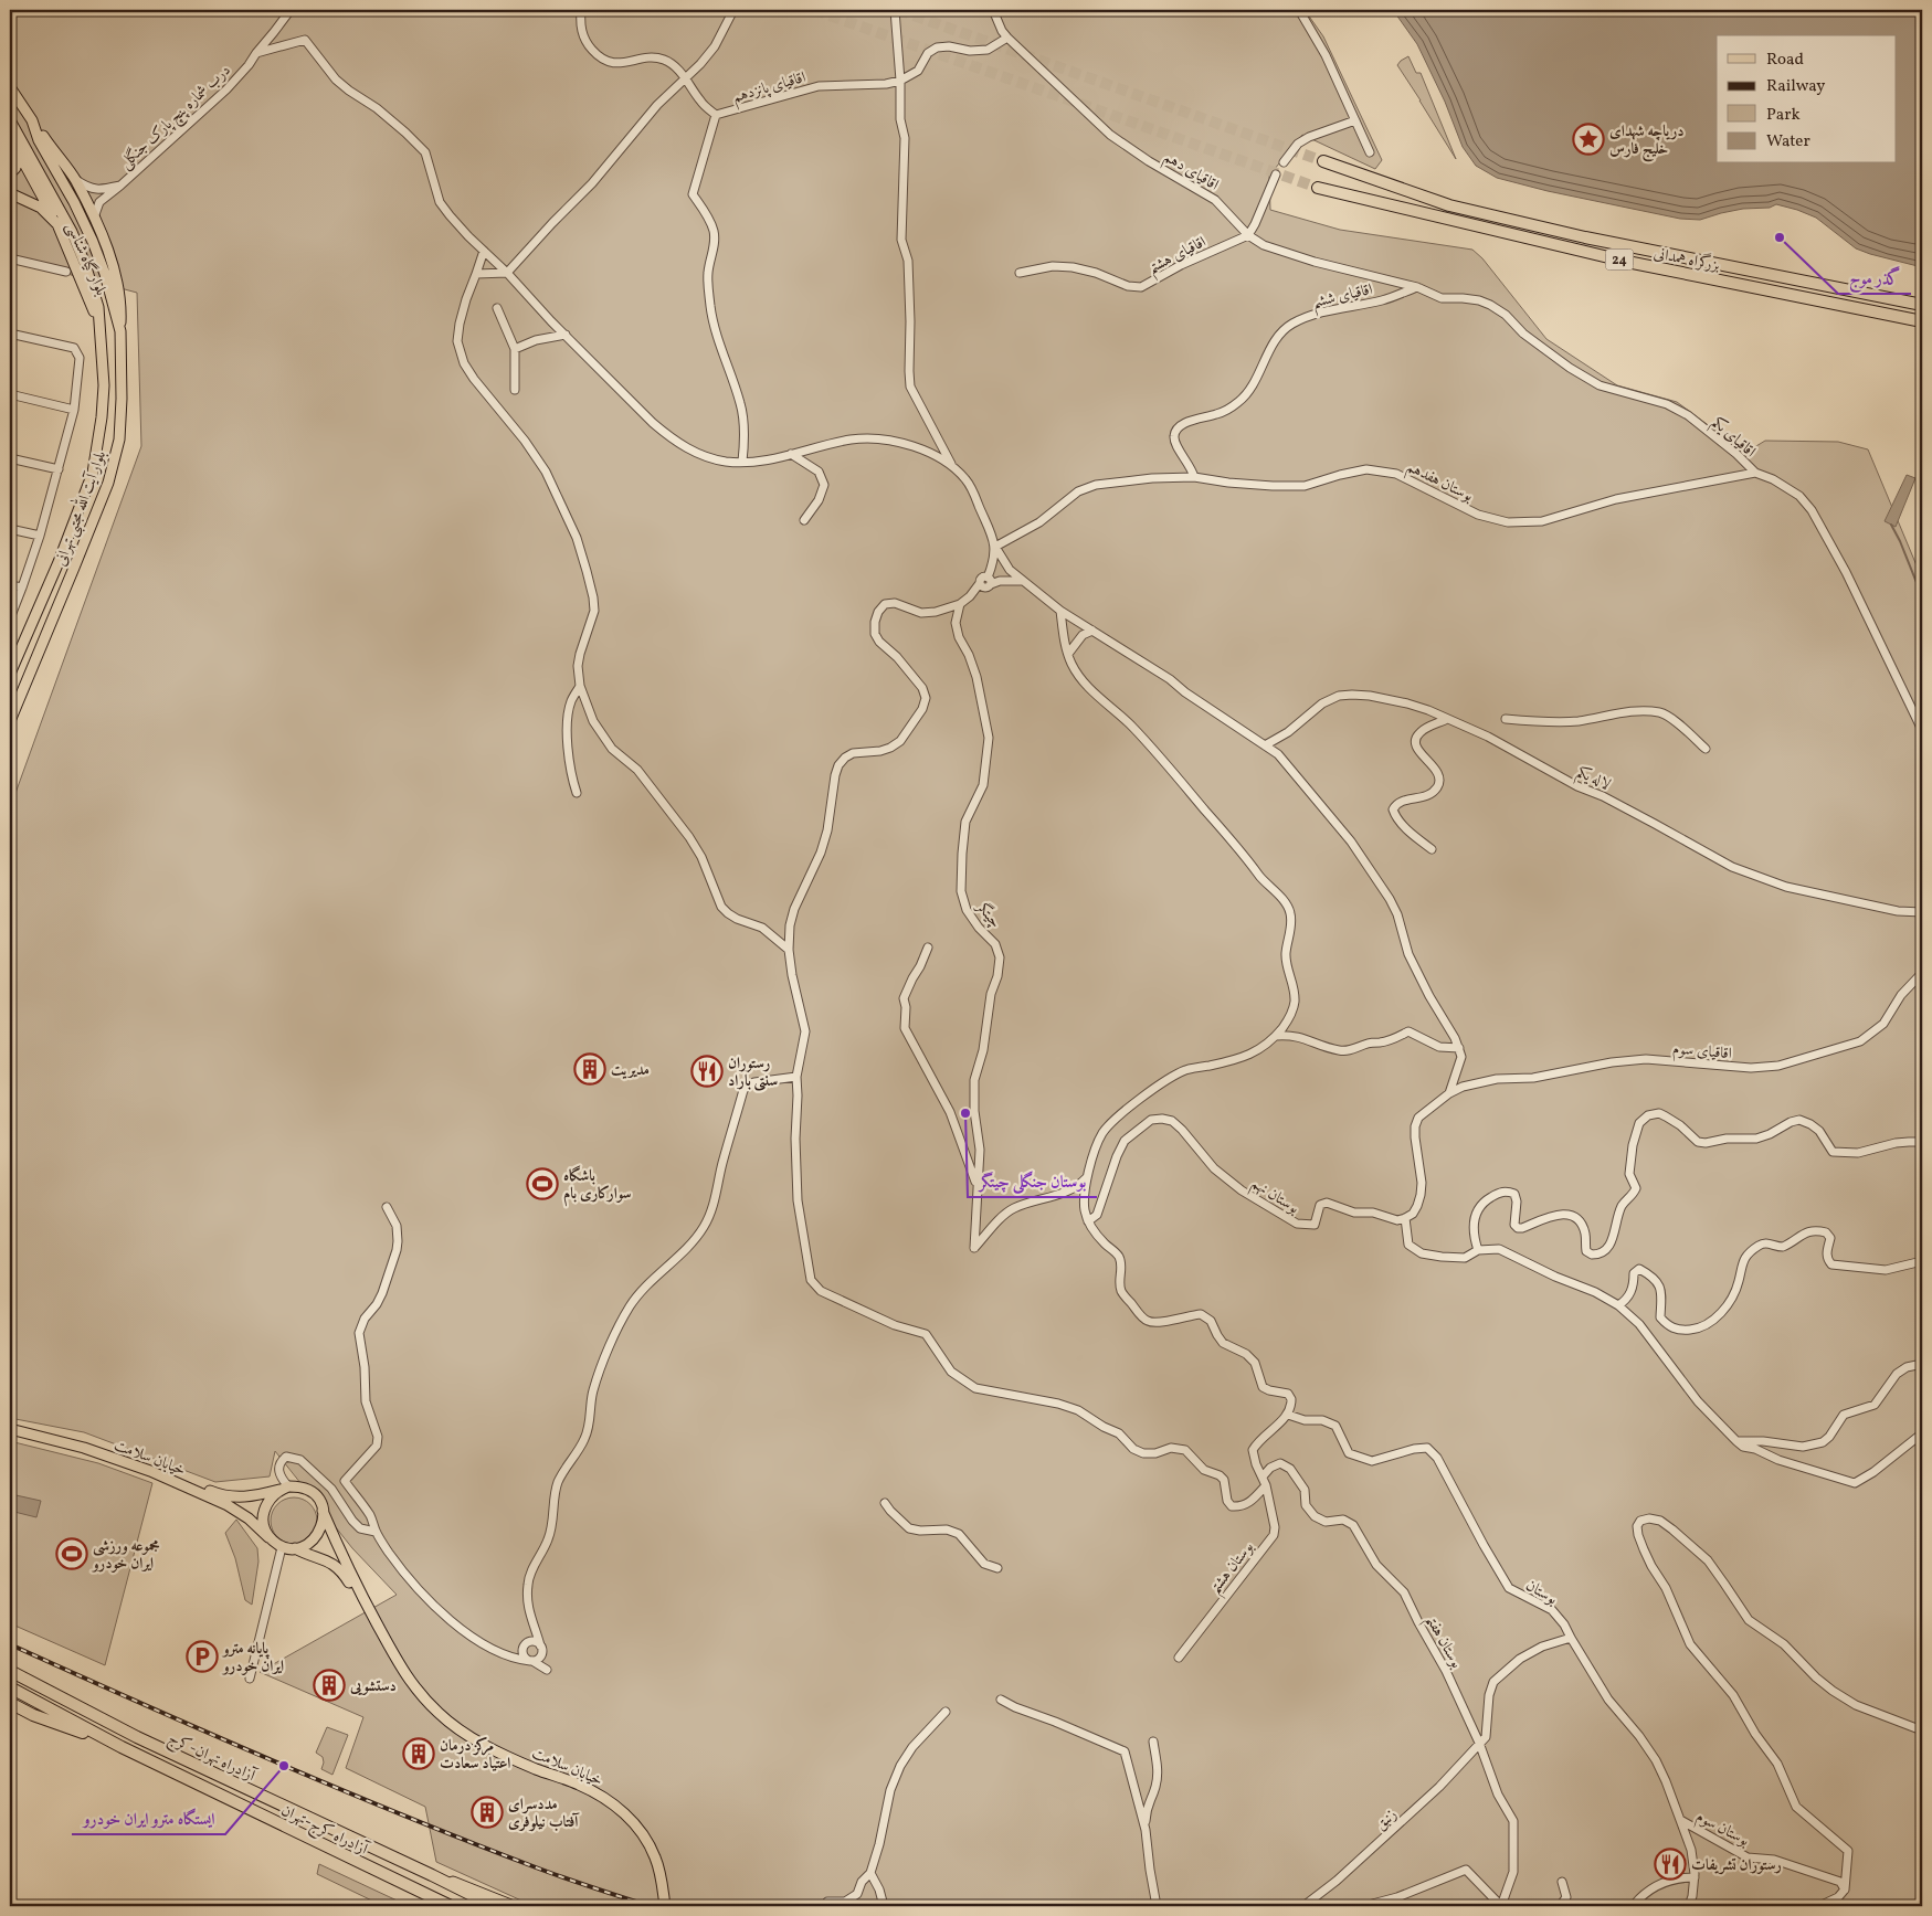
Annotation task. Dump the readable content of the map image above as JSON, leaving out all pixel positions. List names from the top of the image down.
{
  "streets": {
    "highway": [
      "بزرگراه همدانی",
      "24",
      "آزادراه تهران-کرج",
      "آزادراه کرج-تهران"
    ],
    "main road": ["بلوار گیاه شناسی", "بلوار آیت الله مجتبی تهرانی", "خیابان سلامت"],
    "street": [
      "اقاقیای پانزدهم",
      "درب شماره پنچ پارک جنگلی",
      "اقاقیای دهم",
      "اقاقیای هشتم",
      "اقاقیای ششم",
      "اقاقیای یکم",
      "بوستان هفدهم",
      "لاله یکم",
      "چیتگر",
      "اقاقیای سوم",
      "بوستان نهم",
      "بوستان هشتم",
      "بوستان",
      "بوستان هفتم",
      "زنبق",
      "بوستان سوم"
    ]
  },
  "crossings": [
    ["اقاقیای پانزدهم", "اقاقیای دهم"],
    ["اقاقیای دهم", "اقاقیای هشتم"],
    ["اقاقیای دهم", "اقاقیای ششم"],
    ["اقاقیای دهم", "اقاقیای یکم"],
    ["بلوار گیاه شناسی", "بلوار آیت الله مجتبی تهرانی"],
    ["اقاقیای ششم", "اقاقیای یکم"],
    ["اقاقیای ششم", "بوستان هفدهم"],
    ["اقاقیای یکم", "بوستان هفدهم"],
    ["بوستان هشتم", "بوستان"],
    ["بوستان هشتم", "بوستان هفتم"],
    ["بوستان", "بوستان سوم"],
    ["بوستان هفتم", "زنبق"]
  ],
  "places": {
    "place": ["دریاچه شهدای خلیج فارس"],
    "other": ["گذر موج", "بوستان جنگلی چیتگر", "ایستگاه مترو ایران خودرو"],
    "building": [
      "مدیریت",
      "دستشویی",
      "مرکز درمان اعتیاد سعادت",
      "مددسرای آفتاب نیلوفری"
    ],
    "restaurant": ["رستوران سنتی باراد", "رستوران تشریفات"],
    "sports": ["باشگاه سوارکاری بام", "مجموعه ورزشی ایران خودرو"],
    "parking": ["پایانه مترو ایران خودرو"]
  },
  "legend": [
    "Road",
    "Railway",
    "Park",
    "Water"
  ]
}
